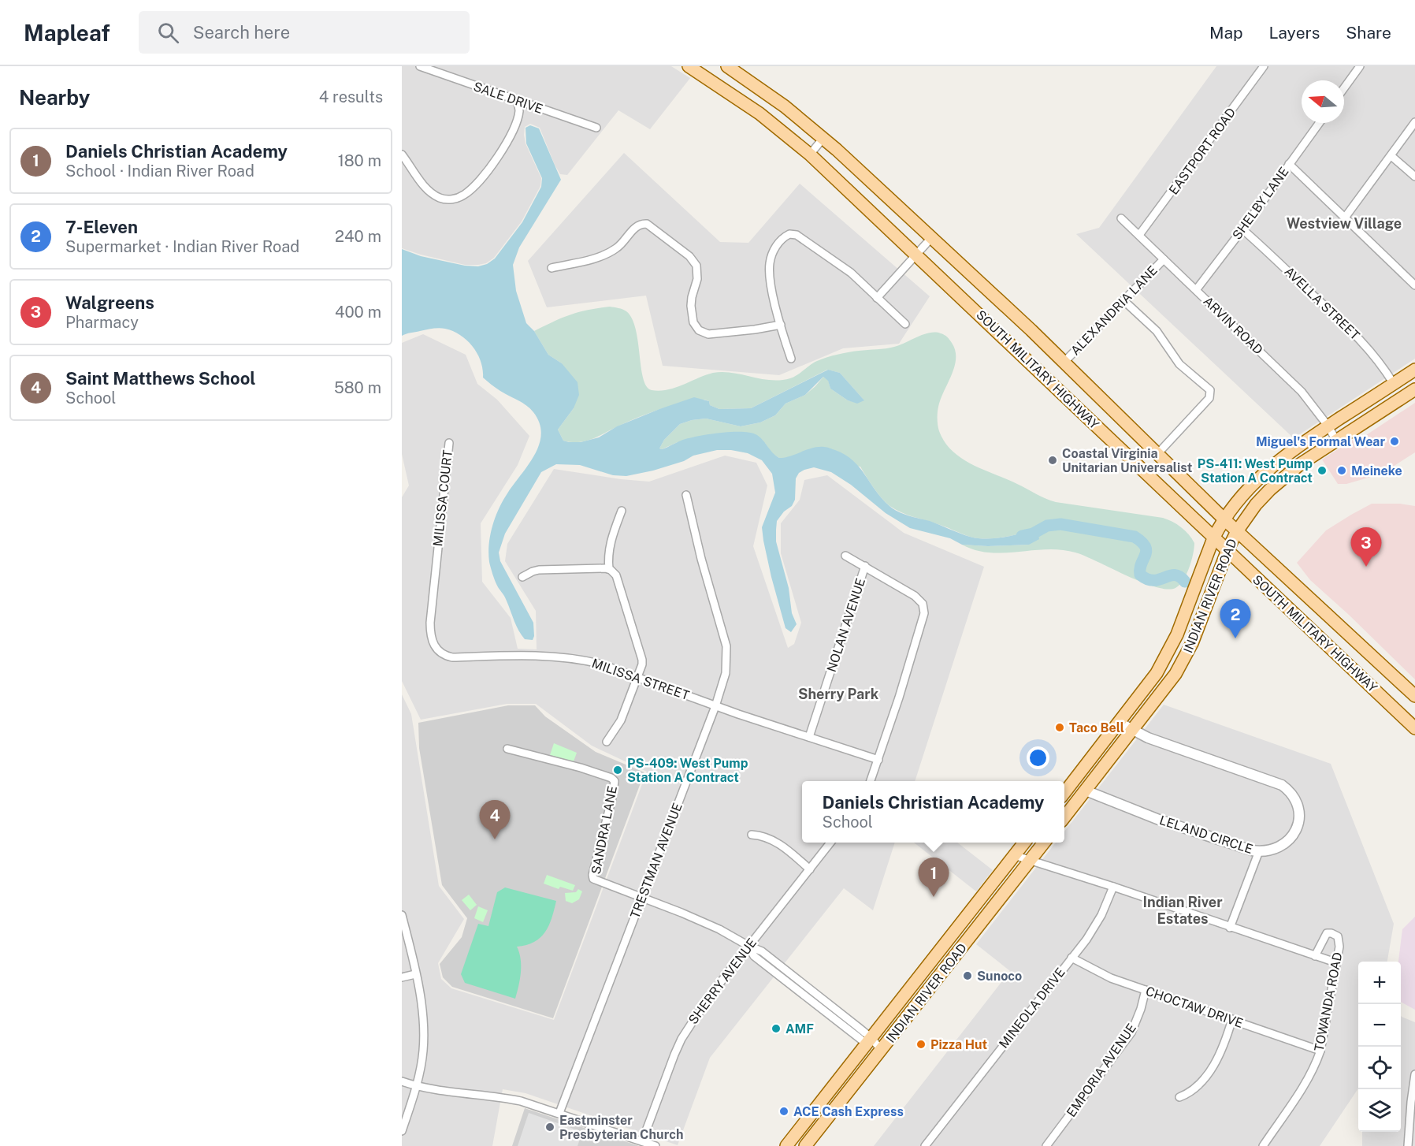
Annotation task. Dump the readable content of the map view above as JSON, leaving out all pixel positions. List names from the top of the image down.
{
  "streets": {
    "main road": ["SOUTH MILITARY HIGHWAY", "INDIAN RIVER ROAD"],
    "street": [
      "SALE DRIVE",
      "EASTPORT ROAD",
      "SHELBY LANE",
      "AVELLA STREET",
      "ALEXANDRIA LANE",
      "ARVIN ROAD",
      "MILISSA COURT",
      "NOLAN AVENUE",
      "MILISSA STREET",
      "SANDRA LANE",
      "LELAND CIRCLE",
      "TRESTMAN AVENUE",
      "SHERRY AVENUE",
      "TOWANDA ROAD",
      "CHOCTAW DRIVE",
      "MINEOLA DRIVE",
      "EMPORIA AVENUE"
    ]
  },
  "crossings": [
    ["EASTPORT ROAD", "ARVIN ROAD"],
    ["SHELBY LANE", "AVELLA STREET"],
    ["SHELBY LANE", "ARVIN ROAD"],
    ["AVELLA STREET", "INDIAN RIVER ROAD"],
    ["ALEXANDRIA LANE", "ARVIN ROAD"],
    ["ALEXANDRIA LANE", "SOUTH MILITARY HIGHWAY"],
    ["ARVIN ROAD", "INDIAN RIVER ROAD"],
    ["SOUTH MILITARY HIGHWAY", "INDIAN RIVER ROAD"],
    ["MILISSA COURT", "MILISSA STREET"],
    ["INDIAN RIVER ROAD", "SANDRA LANE"],
    ["INDIAN RIVER ROAD", "LELAND CIRCLE"],
    ["NOLAN AVENUE", "MILISSA STREET"],
    ["MILISSA STREET", "TRESTMAN AVENUE"],
    ["SANDRA LANE", "TRESTMAN AVENUE"],
    ["SANDRA LANE", "SHERRY AVENUE"],
    ["TOWANDA ROAD", "CHOCTAW DRIVE"],
    ["CHOCTAW DRIVE", "MINEOLA DRIVE"],
    ["CHOCTAW DRIVE", "EMPORIA AVENUE"]
  ],
  "districts": ["Westview Village", "Sherry Park", "Indian River Estates"],
  "places": [
    "Miguel's Formal Wear",
    "Coastal Virginia Unitarian Universalist",
    "PS-411: West Pump Station A Contract",
    "Meineke",
    "Taco Bell",
    "PS-409: West Pump Station A Contract",
    "Sunoco",
    "AMF",
    "Pizza Hut",
    "ACE Cash Express",
    "Eastminster Presbyterian Church"
  ],
  "north": "left",
  "page": {
    "header": "Mapleaf",
    "search": "Search here",
    "nav": ["Map", "Layers", "Share"],
    "heading": ["Nearby", "4 results"],
    "list": [
      {
        "mark": "1",
        "name": "Daniels Christian Academy",
        "note": "School · Indian River Road",
        "value": "180 m"
      },
      {
        "mark": "2",
        "name": "7-Eleven",
        "note": "Supermarket · Indian River Road",
        "value": "240 m"
      },
      {
        "mark": "3",
        "name": "Walgreens",
        "note": "Pharmacy",
        "value": "400 m"
      },
      {
        "mark": "4",
        "name": "Saint Matthews School",
        "note": "School",
        "value": "580 m"
      }
    ],
    "pins": [
      "3",
      "2",
      "4",
      "1"
    ],
    "popup": ["Daniels Christian Academy", "School"],
    "map_buttons": ["+", "−"]
  }
}
